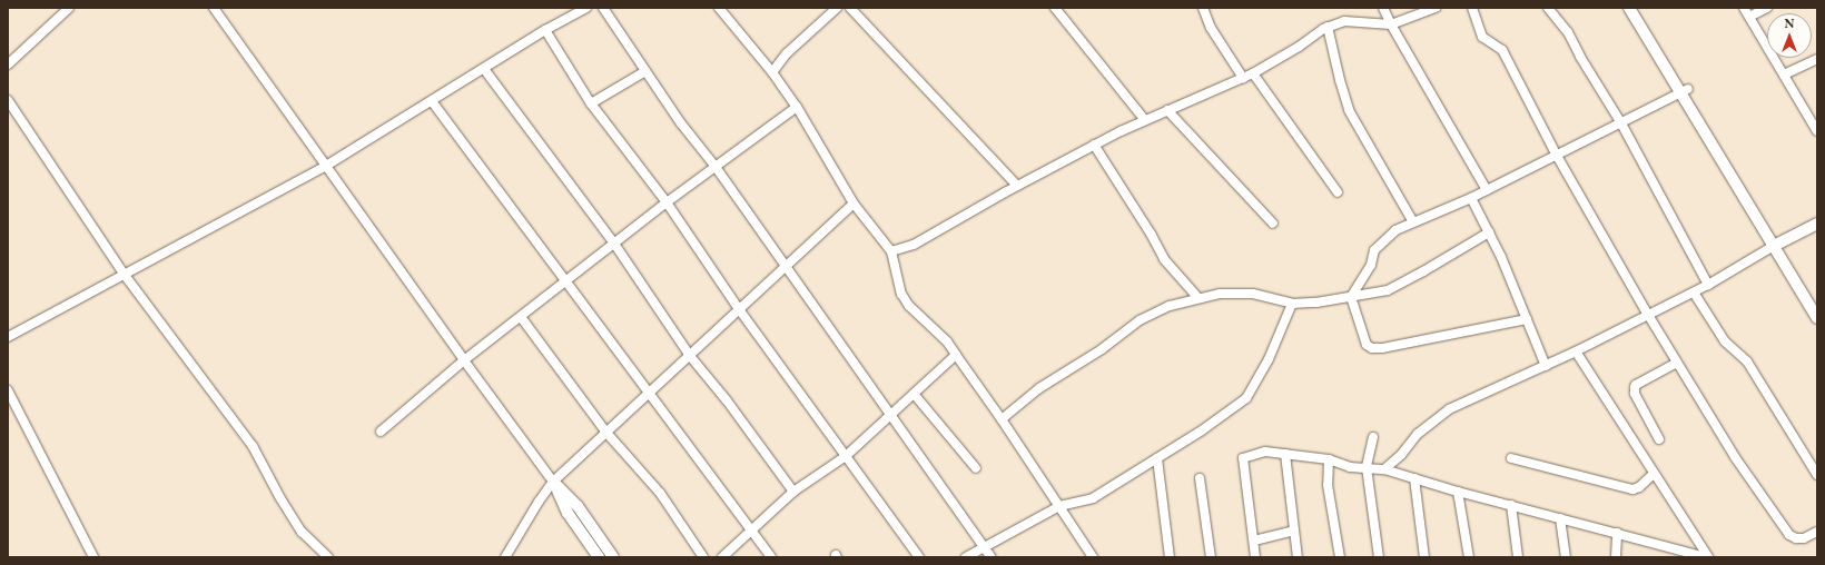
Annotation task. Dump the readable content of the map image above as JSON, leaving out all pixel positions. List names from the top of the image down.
{
  "north": "top"
}
